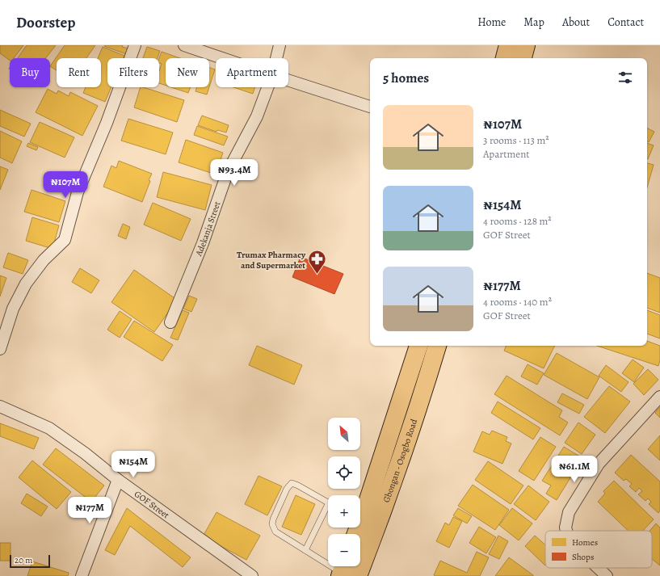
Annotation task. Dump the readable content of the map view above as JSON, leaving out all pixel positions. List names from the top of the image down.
{
  "streets": {
    "main road": ["Gbongan - Osogbo Road"],
    "street": ["Adekanja Street", "GOF Street"]
  },
  "places": {
    "pharmacy": ["Trumax Pharmacy and Supermarket"]
  },
  "legend": ["Homes", "Shops"],
  "scale_bar": "20 m",
  "north": "top left",
  "page": {
    "header": "Doorstep",
    "nav": [
      "Home",
      "Map",
      "About",
      "Contact"
    ],
    "chip": [
      "Buy",
      "Rent",
      "Filters",
      "New",
      "Apartment"
    ],
    "heading": "5 homes",
    "list": [
      {
        "name": "₦107M",
        "note": "3 rooms · 113 m² · Apartment"
      },
      {
        "name": "₦154M",
        "note": "4 rooms · 128 m² · GOF Street"
      },
      {
        "name": "₦177M",
        "note": "4 rooms · 140 m² · GOF Street"
      }
    ],
    "price": [
      "₦93.4M",
      "₦107M",
      "₦154M",
      "₦61.1M",
      "₦177M"
    ],
    "map_buttons": ["+", "−"],
    "scale": "20 m"
  }
}
